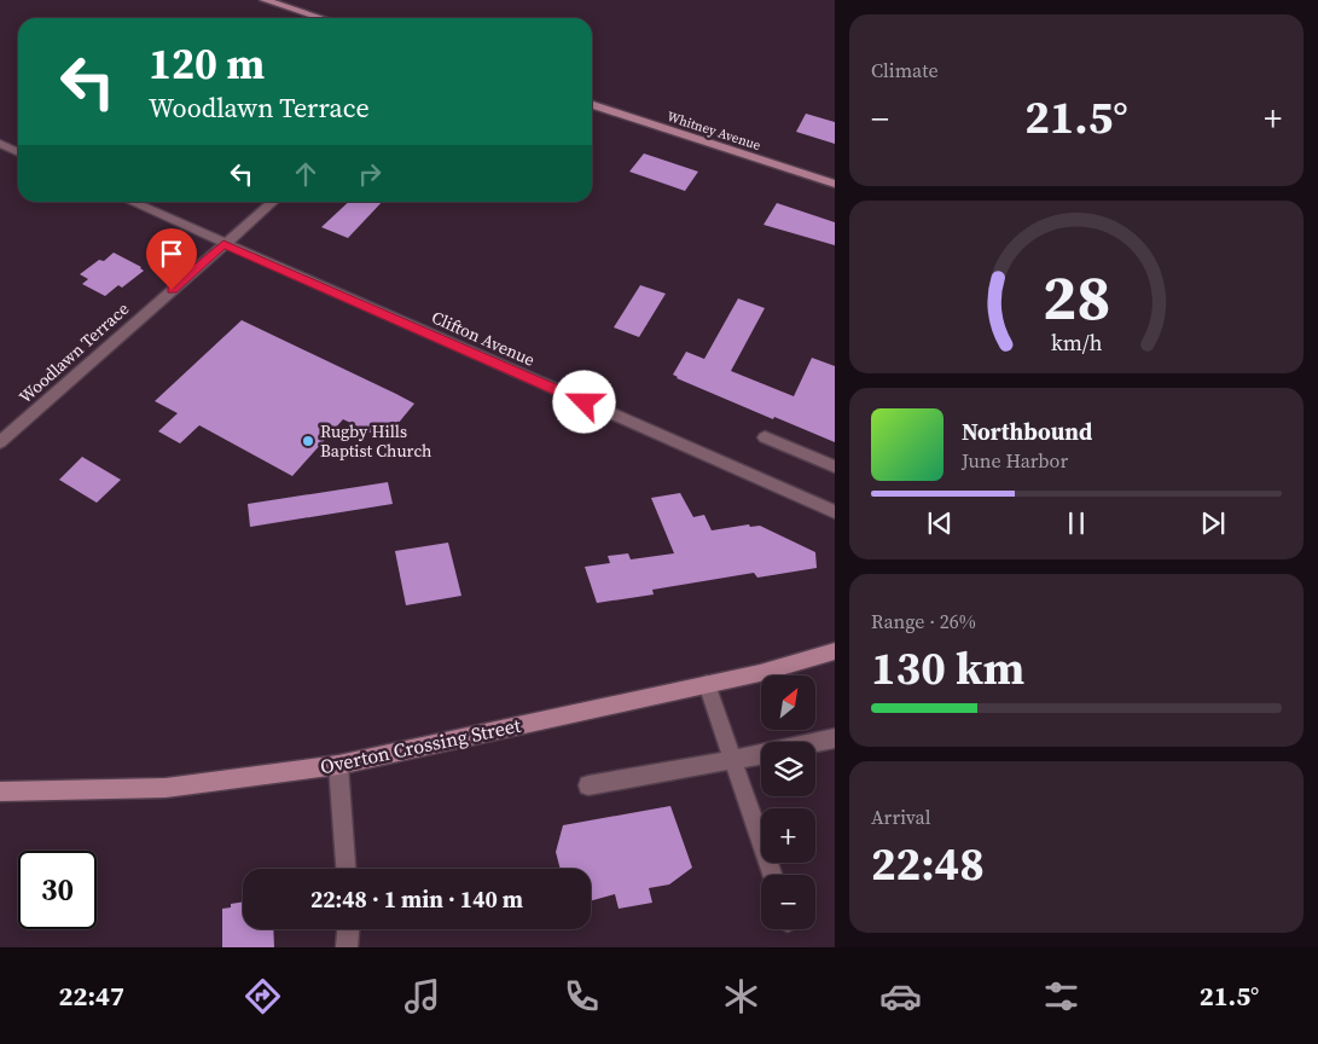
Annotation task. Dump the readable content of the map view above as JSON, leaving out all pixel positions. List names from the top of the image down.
{
  "streets": {
    "main road": ["Whitney Avenue", "Overton Crossing Street"],
    "street": ["Clifton Avenue", "Woodlawn Terrace"]
  },
  "crossings": [
    ["Clifton Avenue", "Woodlawn Terrace"]
  ],
  "places": ["Rugby Hills Baptist Church"],
  "north": "top right",
  "page": {
    "tile": [
      "Climate",
      ["Range · 26%", "130 km"],
      ["Arrival", "22:48"]
    ],
    "turn": ["120 m", "Woodlawn Terrace"],
    "heat": ["−", "21.5°", "+"],
    "song": ["Northbound", "June Harbor"],
    "map_buttons": ["+", "−"],
    "limit": "30",
    "trip": "22:48 · 1 min · 140 m",
    "tabs": ["22:47", "21.5°"],
    "gauge": ["28", "km/h"]
  }
}
